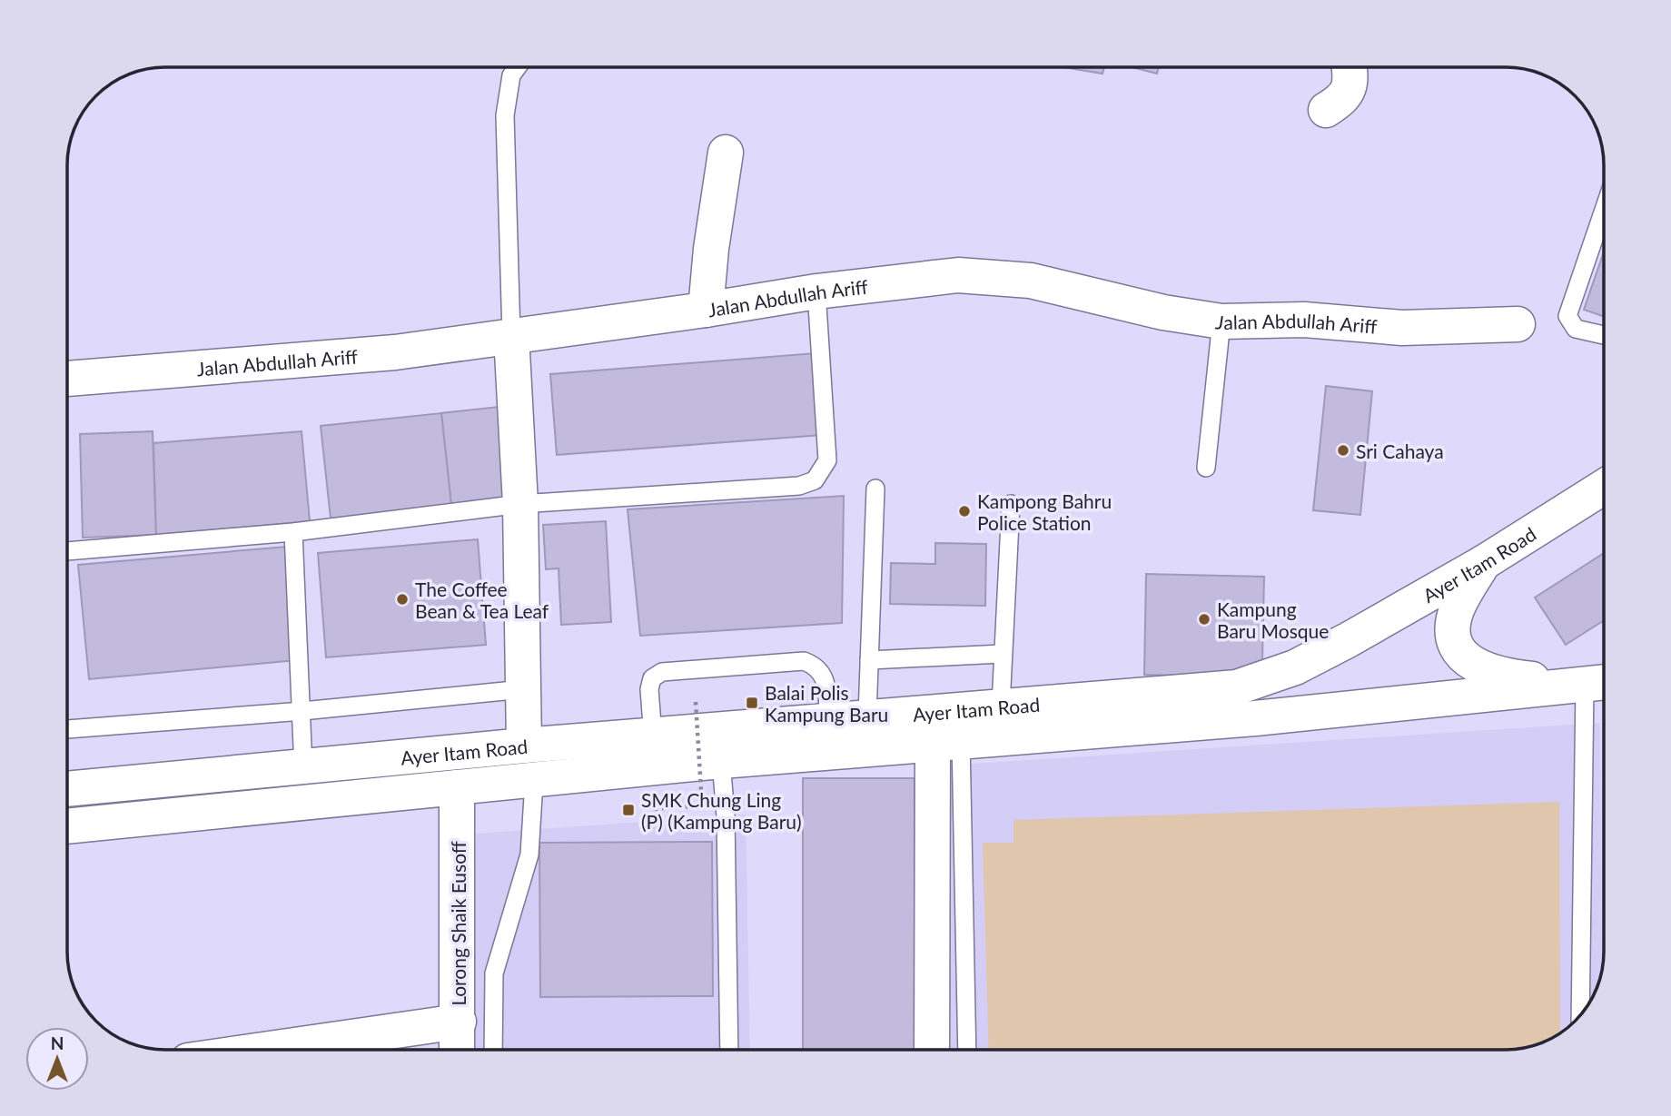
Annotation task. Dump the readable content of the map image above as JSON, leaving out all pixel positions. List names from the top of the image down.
{
  "streets": {
    "main road": ["Jalan Abdullah Ariff", "Ayer Itam Road", "Lorong Shaik Eusoff"]
  },
  "crossings": [
    ["Ayer Itam Road", "Lorong Shaik Eusoff"]
  ],
  "places": {
    "other": [
      "Sri Cahaya",
      "Kampong Bahru Police Station",
      "The Coffee Bean & Tea Leaf",
      "Kampung Baru Mosque"
    ],
    "transit": ["Balai Polis Kampung Baru", "SMK Chung Ling (P) (Kampung Baru)"]
  },
  "north": "top"
}
